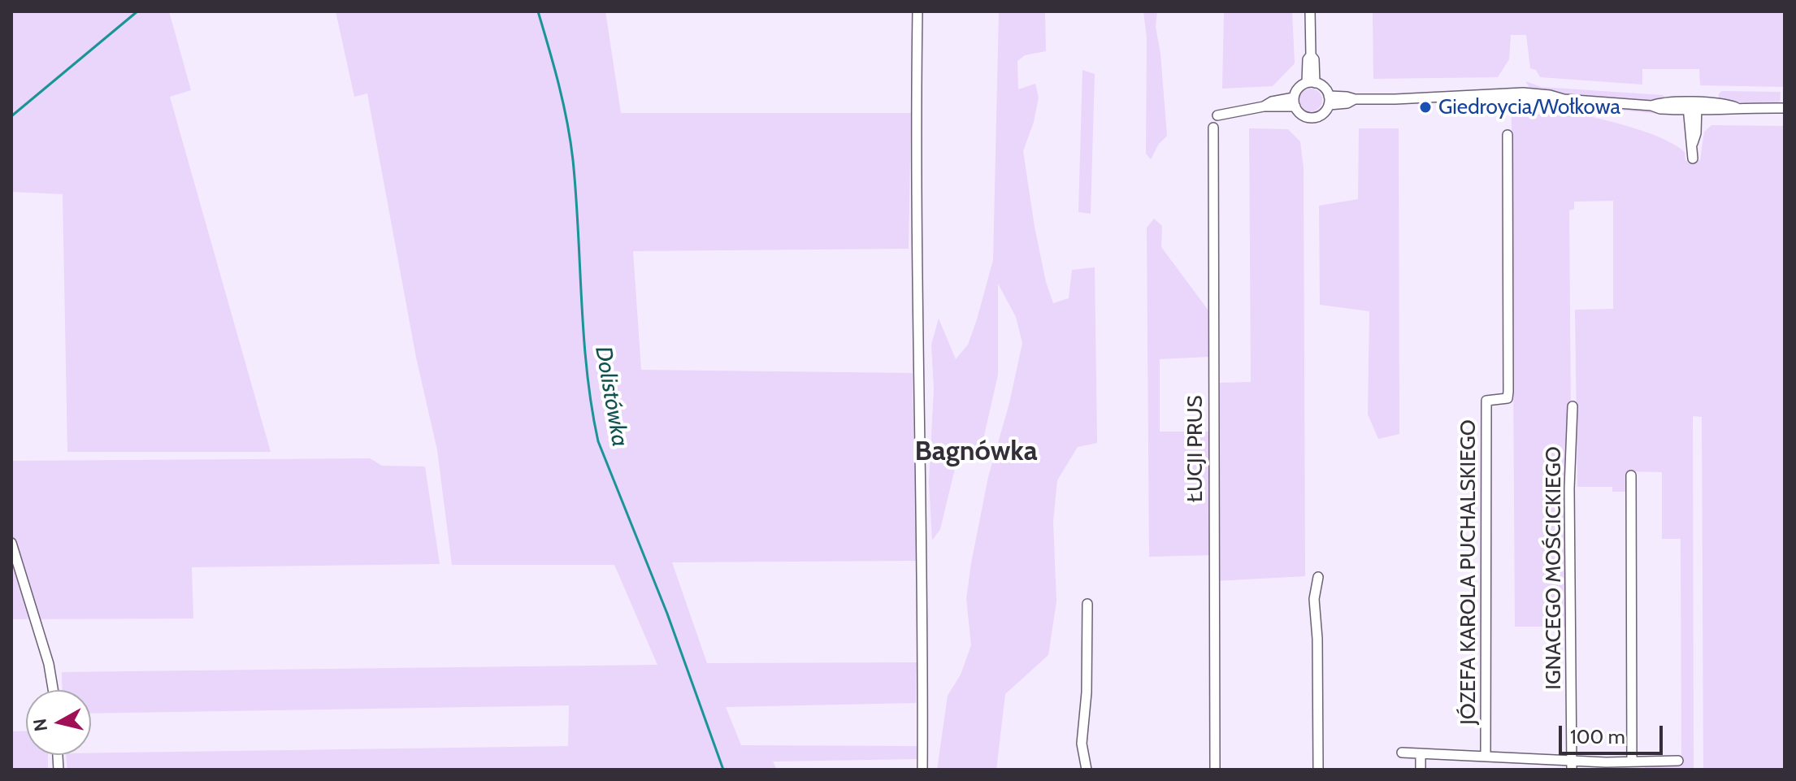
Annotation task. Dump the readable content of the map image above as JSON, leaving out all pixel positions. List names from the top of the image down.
{
  "streets": {
    "street": ["ŁUCJI PRUS", "IGNACEGO MOŚCICKIEGO", "JÓZEFA KAROLA PUCHALSKIEGO"]
  },
  "districts": ["Bagnówka"],
  "water": ["Dolistówka"],
  "places": ["Giedroycia/Wołkowa"],
  "scale_bar": "100 m",
  "north": "left"
}
